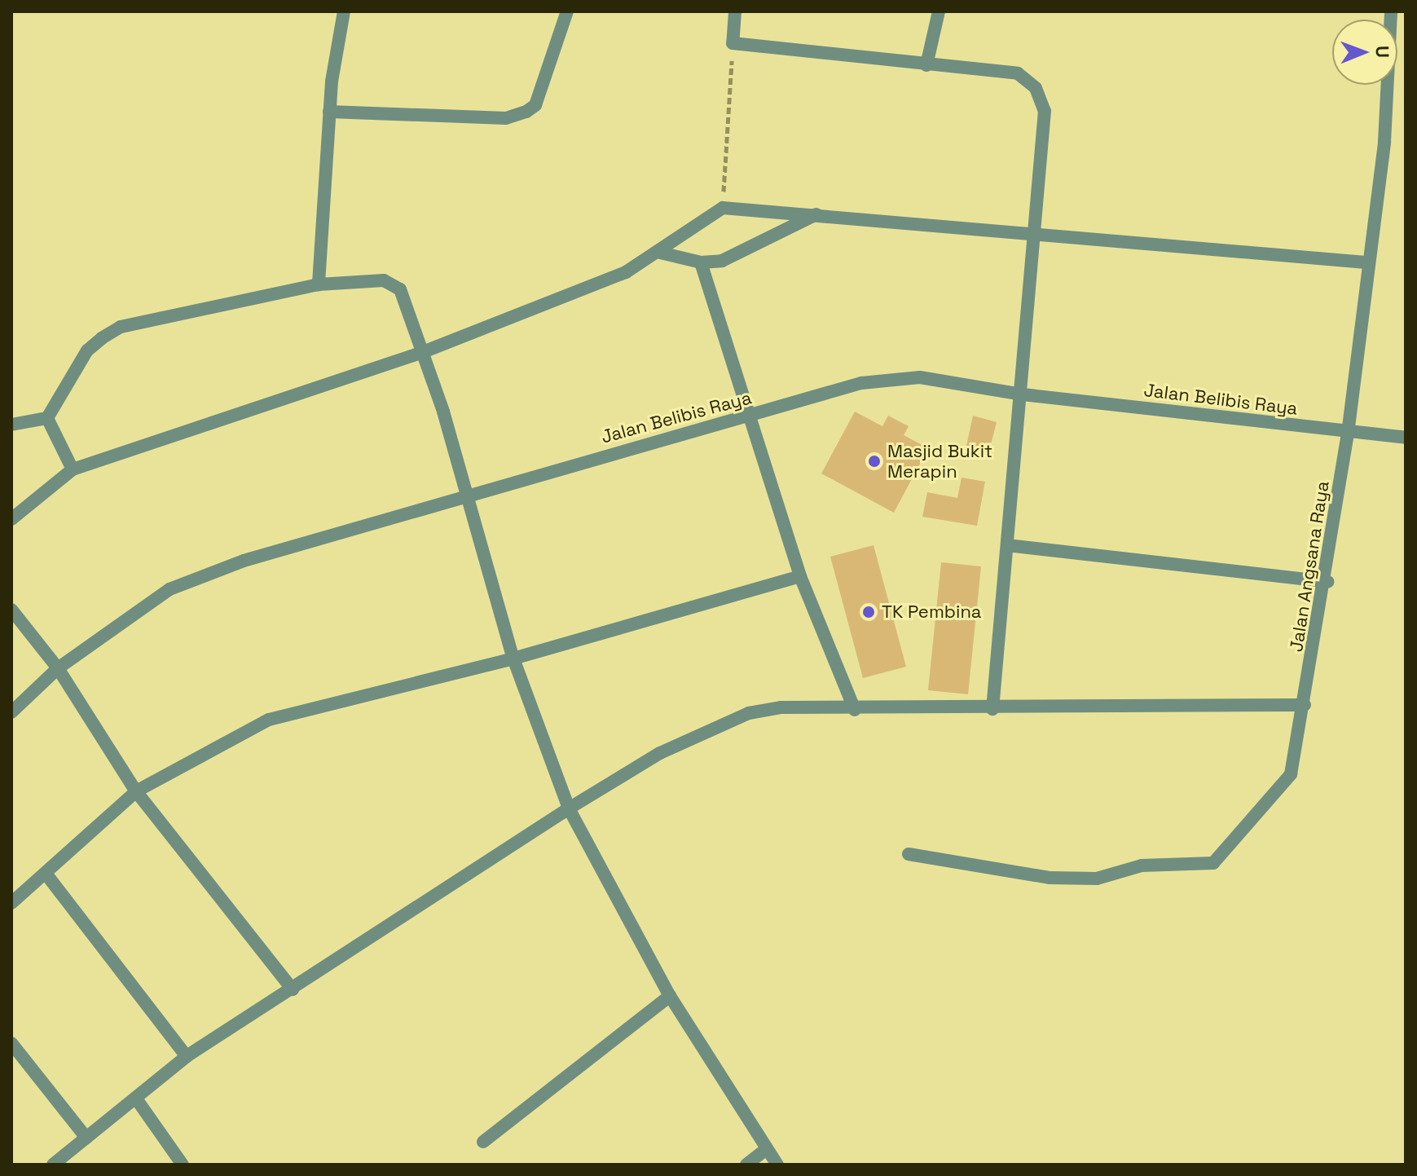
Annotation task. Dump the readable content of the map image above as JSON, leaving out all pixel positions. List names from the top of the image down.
{
  "streets": {
    "street": ["Jalan Belibis Raya", "Jalan Angsana Raya"]
  },
  "crossings": [
    ["Jalan Belibis Raya", "Jalan Angsana Raya"]
  ],
  "places": ["Masjid Bukit Merapin", "TK Pembina"],
  "north": "right"
}
